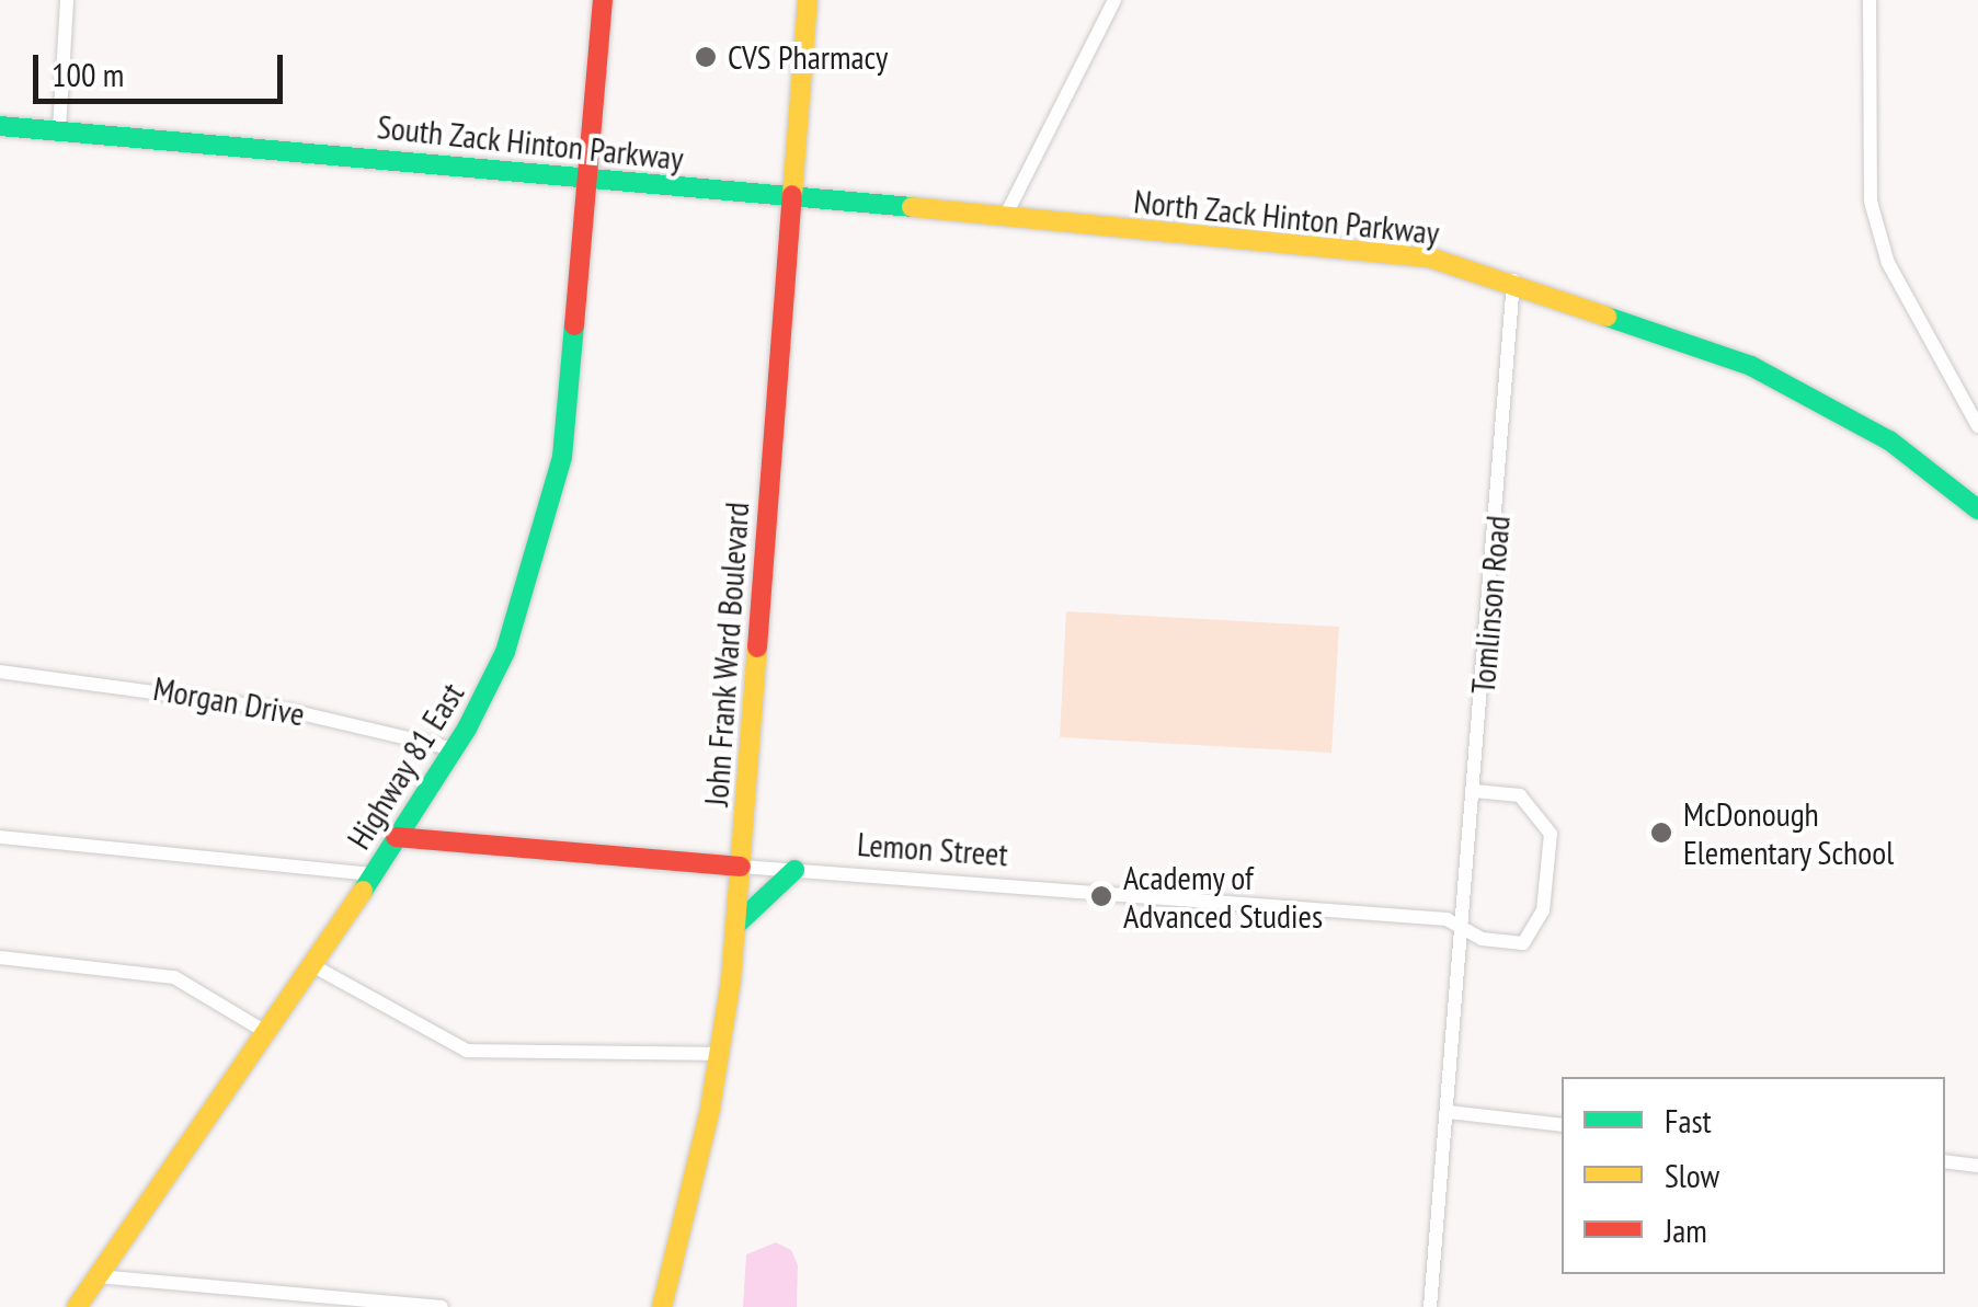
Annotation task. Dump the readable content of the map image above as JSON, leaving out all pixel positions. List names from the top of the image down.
{
  "streets": {
    "main road": [
      "South Zack Hinton Parkway",
      "North Zack Hinton Parkway",
      "John Frank Ward Boulevard",
      "Highway 81 East",
      "Lemon Street"
    ],
    "street": ["Tomlinson Road", "Morgan Drive"]
  },
  "crossings": [
    ["South Zack Hinton Parkway", "North Zack Hinton Parkway"],
    ["South Zack Hinton Parkway", "John Frank Ward Boulevard"],
    ["South Zack Hinton Parkway", "Highway 81 East"],
    ["North Zack Hinton Parkway", "Tomlinson Road"],
    ["North Zack Hinton Parkway", "John Frank Ward Boulevard"],
    ["Tomlinson Road", "Lemon Street"],
    ["John Frank Ward Boulevard", "Lemon Street"],
    ["Morgan Drive", "Highway 81 East"],
    ["Highway 81 East", "Lemon Street"]
  ],
  "places": ["CVS Pharmacy", "McDonough Elementary School", "Academy of Advanced Studies"],
  "legend": ["Fast", "Slow", "Jam"],
  "scale_bar": "100 m"
}
